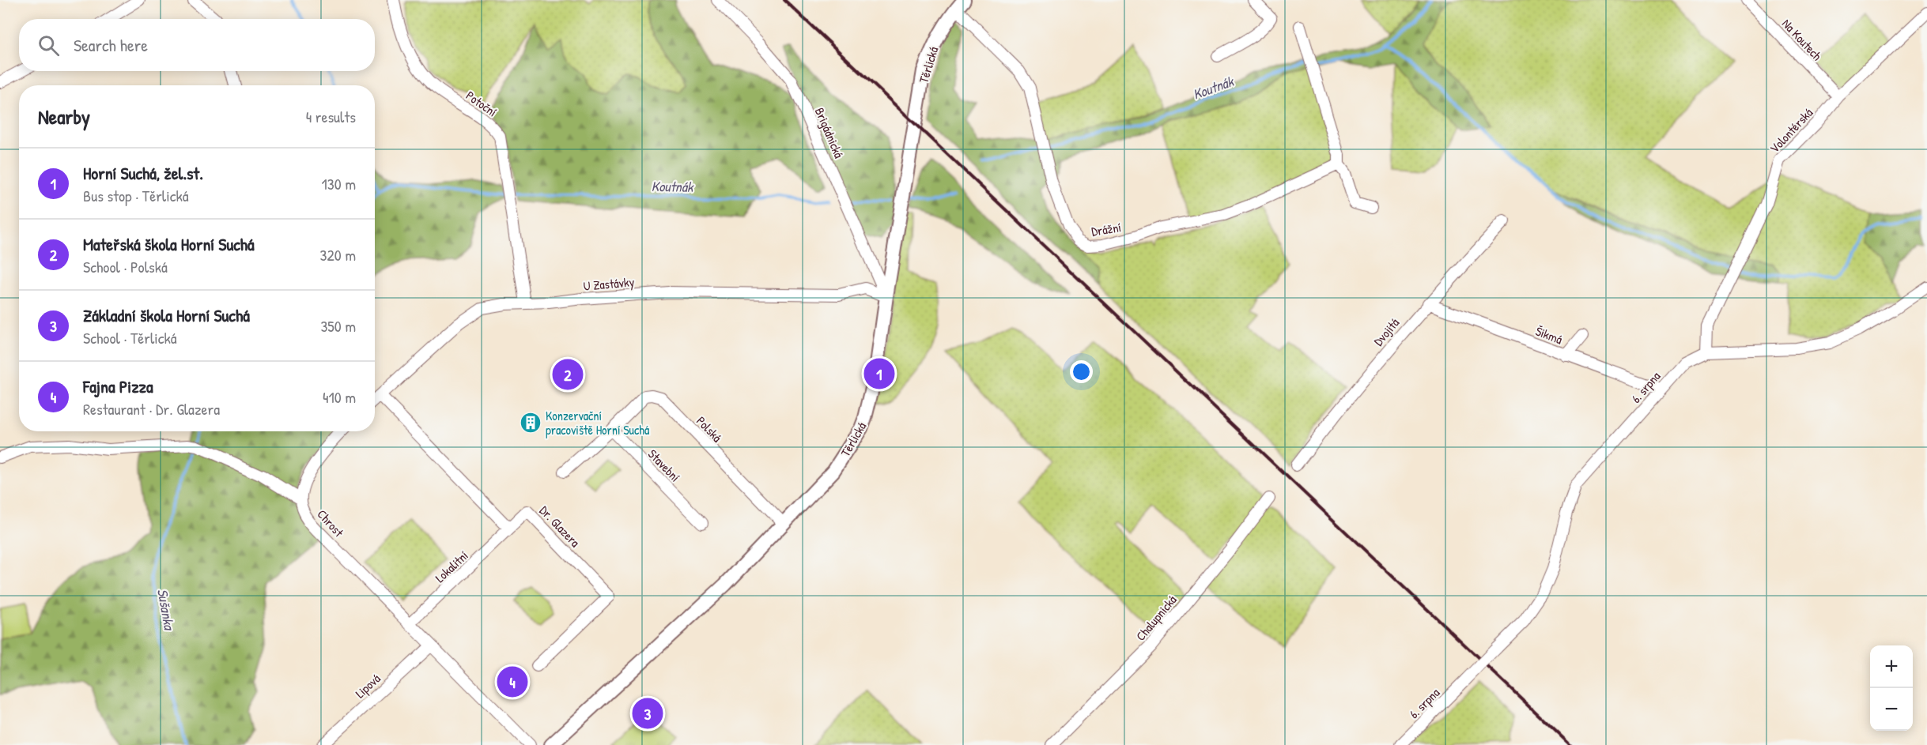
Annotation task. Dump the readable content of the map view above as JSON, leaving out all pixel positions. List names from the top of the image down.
{
  "streets": {
    "main road": ["Těrlická"],
    "street": [
      "Na Koutech",
      "Potoční",
      "Volontérská",
      "Brigádnická",
      "Drážní",
      "U Zastávky",
      "Dvojitá",
      "Šikmá",
      "6. srpna",
      "Polská",
      "Stavební",
      "Chrost",
      "Dr. Glazera",
      "Lokalitní",
      "Chalupnická",
      "Lipová"
    ]
  },
  "crossings": [
    ["Na Koutech", "Volontérská"],
    ["Těrlická", "Brigádnická"],
    ["Těrlická", "Drážní"],
    ["Těrlická", "U Zastávky"],
    ["Těrlická", "Polská"],
    ["Potoční", "U Zastávky"],
    ["Volontérská", "6. srpna"],
    ["Brigádnická", "U Zastávky"],
    ["Dvojitá", "Šikmá"],
    ["Šikmá", "6. srpna"],
    ["Polská", "Stavební"],
    ["Chrost", "Lokalitní"],
    ["Chrost", "Lipová"],
    ["Dr. Glazera", "Lokalitní"]
  ],
  "water": ["Koutnák", "Sušanka"],
  "places": {
    "building": ["Konzervační pracoviště Horní Suchá"]
  },
  "page": {
    "search": "Search here",
    "heading": ["Nearby", "4 results"],
    "list": [
      {
        "mark": "1",
        "name": "Horní Suchá, žel.st.",
        "note": "Bus stop · Těrlická",
        "value": "130 m"
      },
      {
        "mark": "2",
        "name": "Mateřská škola Horní Suchá",
        "note": "School · Polská",
        "value": "320 m"
      },
      {
        "mark": "3",
        "name": "Základní škola Horní Suchá",
        "note": "School · Těrlická",
        "value": "350 m"
      },
      {
        "mark": "4",
        "name": "Fajna Pizza",
        "note": "Restaurant · Dr. Glazera",
        "value": "410 m"
      }
    ],
    "pins": [
      "1",
      "2",
      "4",
      "3"
    ],
    "map_buttons": ["+", "−"]
  }
}
